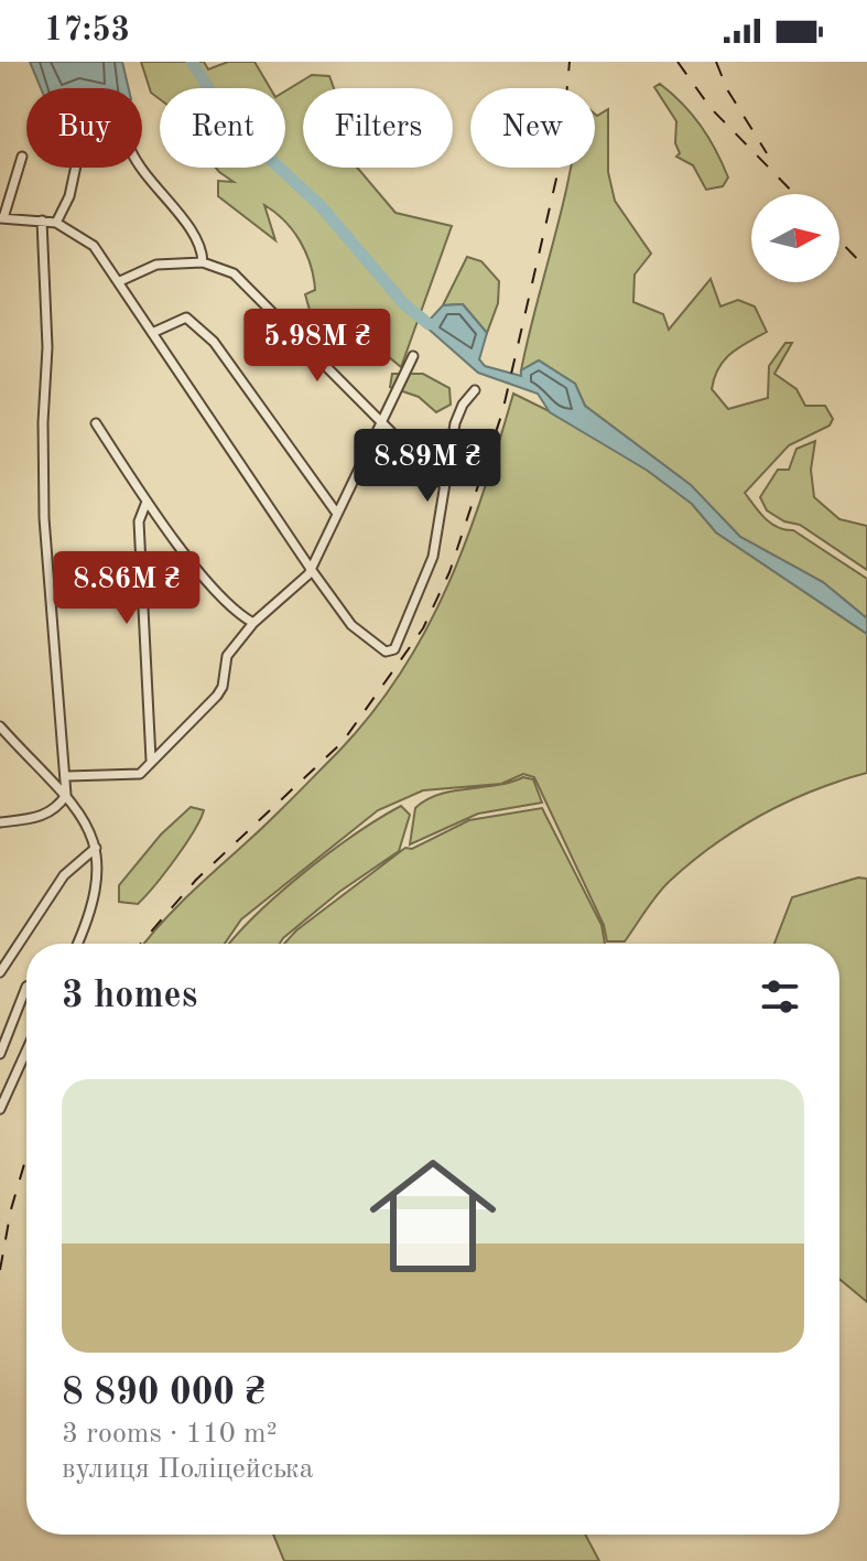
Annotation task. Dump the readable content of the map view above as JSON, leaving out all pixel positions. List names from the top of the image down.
{
  "north": "right",
  "page": {
    "status": "17:53",
    "chip": [
      "Buy",
      "Rent",
      "Filters",
      "New"
    ],
    "price": ["5.98M ₴", "8.89M ₴", "8.86M ₴"],
    "heading": "3 homes",
    "list": [
      {
        "name": "8 890 000 ₴",
        "note": "3 rooms · 110 m² · вулиця Поліцейська"
      }
    ]
  }
}
